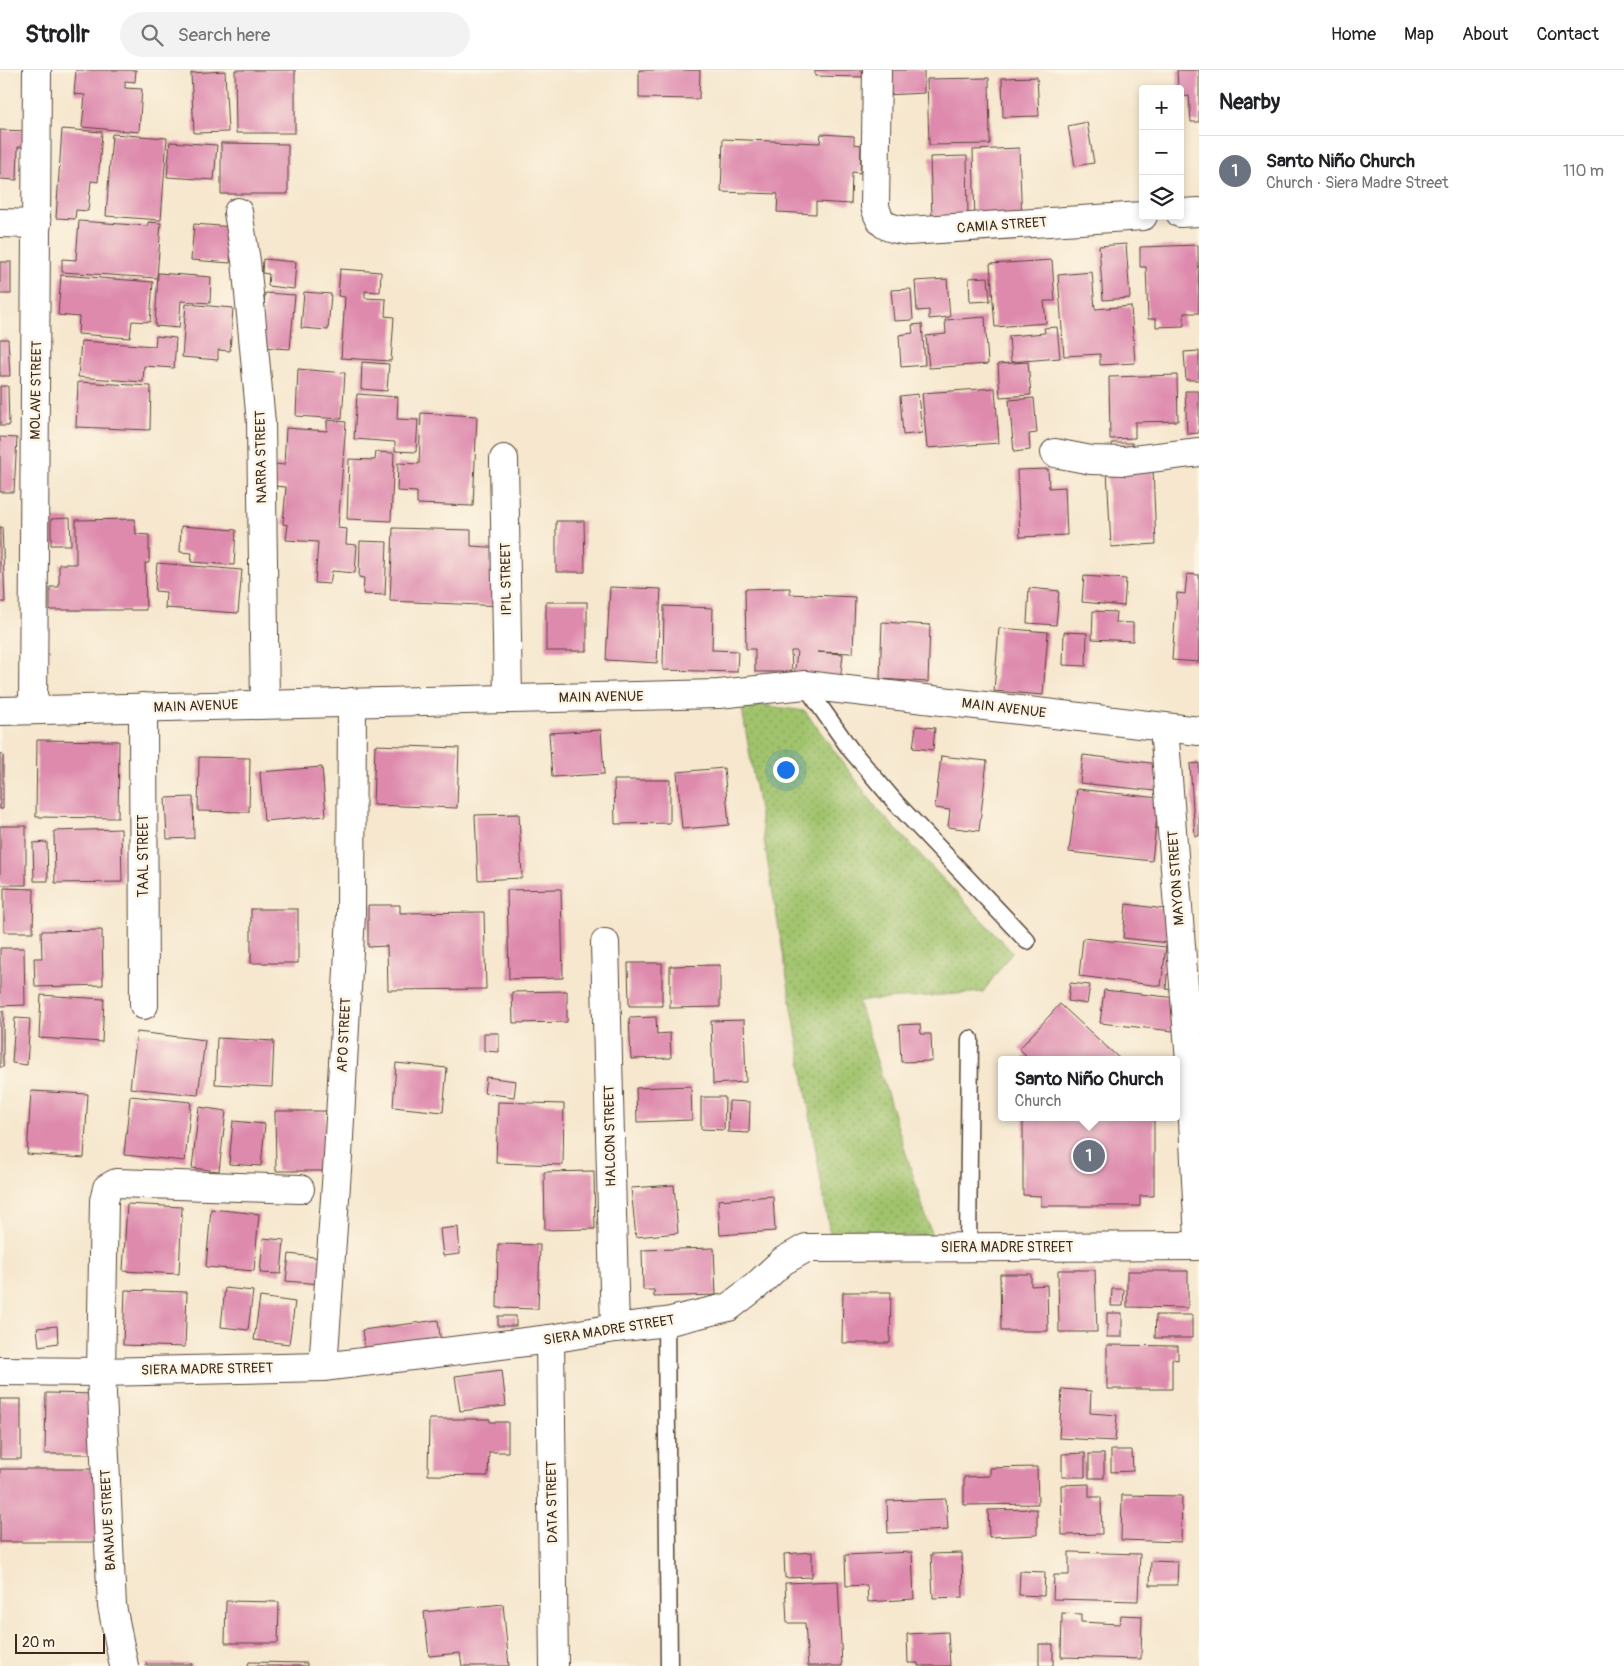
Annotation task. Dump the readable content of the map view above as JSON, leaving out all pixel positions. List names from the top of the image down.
{
  "streets": {
    "street": [
      "CAMIA STREET",
      "MOLAVE STREET",
      "NARRA STREET",
      "IPIL STREET",
      "MAIN AVENUE",
      "TAAL STREET",
      "MAYON STREET",
      "APO STREET",
      "HALCON STREET",
      "SIERA MADRE STREET",
      "DATA STREET",
      "BANAUE STREET"
    ]
  },
  "crossings": [
    ["MOLAVE STREET", "MAIN AVENUE"],
    ["NARRA STREET", "MAIN AVENUE"],
    ["IPIL STREET", "MAIN AVENUE"],
    ["MAIN AVENUE", "TAAL STREET"],
    ["MAIN AVENUE", "MAYON STREET"],
    ["MAIN AVENUE", "APO STREET"],
    ["APO STREET", "SIERA MADRE STREET"],
    ["HALCON STREET", "SIERA MADRE STREET"],
    ["SIERA MADRE STREET", "DATA STREET"],
    ["SIERA MADRE STREET", "BANAUE STREET"]
  ],
  "scale_bar": "20 m",
  "page": {
    "header": "Strollr",
    "search": "Search here",
    "nav": [
      "Home",
      "Map",
      "About",
      "Contact"
    ],
    "heading": "Nearby",
    "map_buttons": ["+", "−"],
    "list": [
      {
        "mark": "1",
        "name": "Santo Niño Church",
        "note": "Church · Siera Madre Street",
        "value": "110 m"
      }
    ],
    "popup": ["Santo Niño Church", "Church"],
    "pins": "1",
    "scale": "20 m"
  }
}
